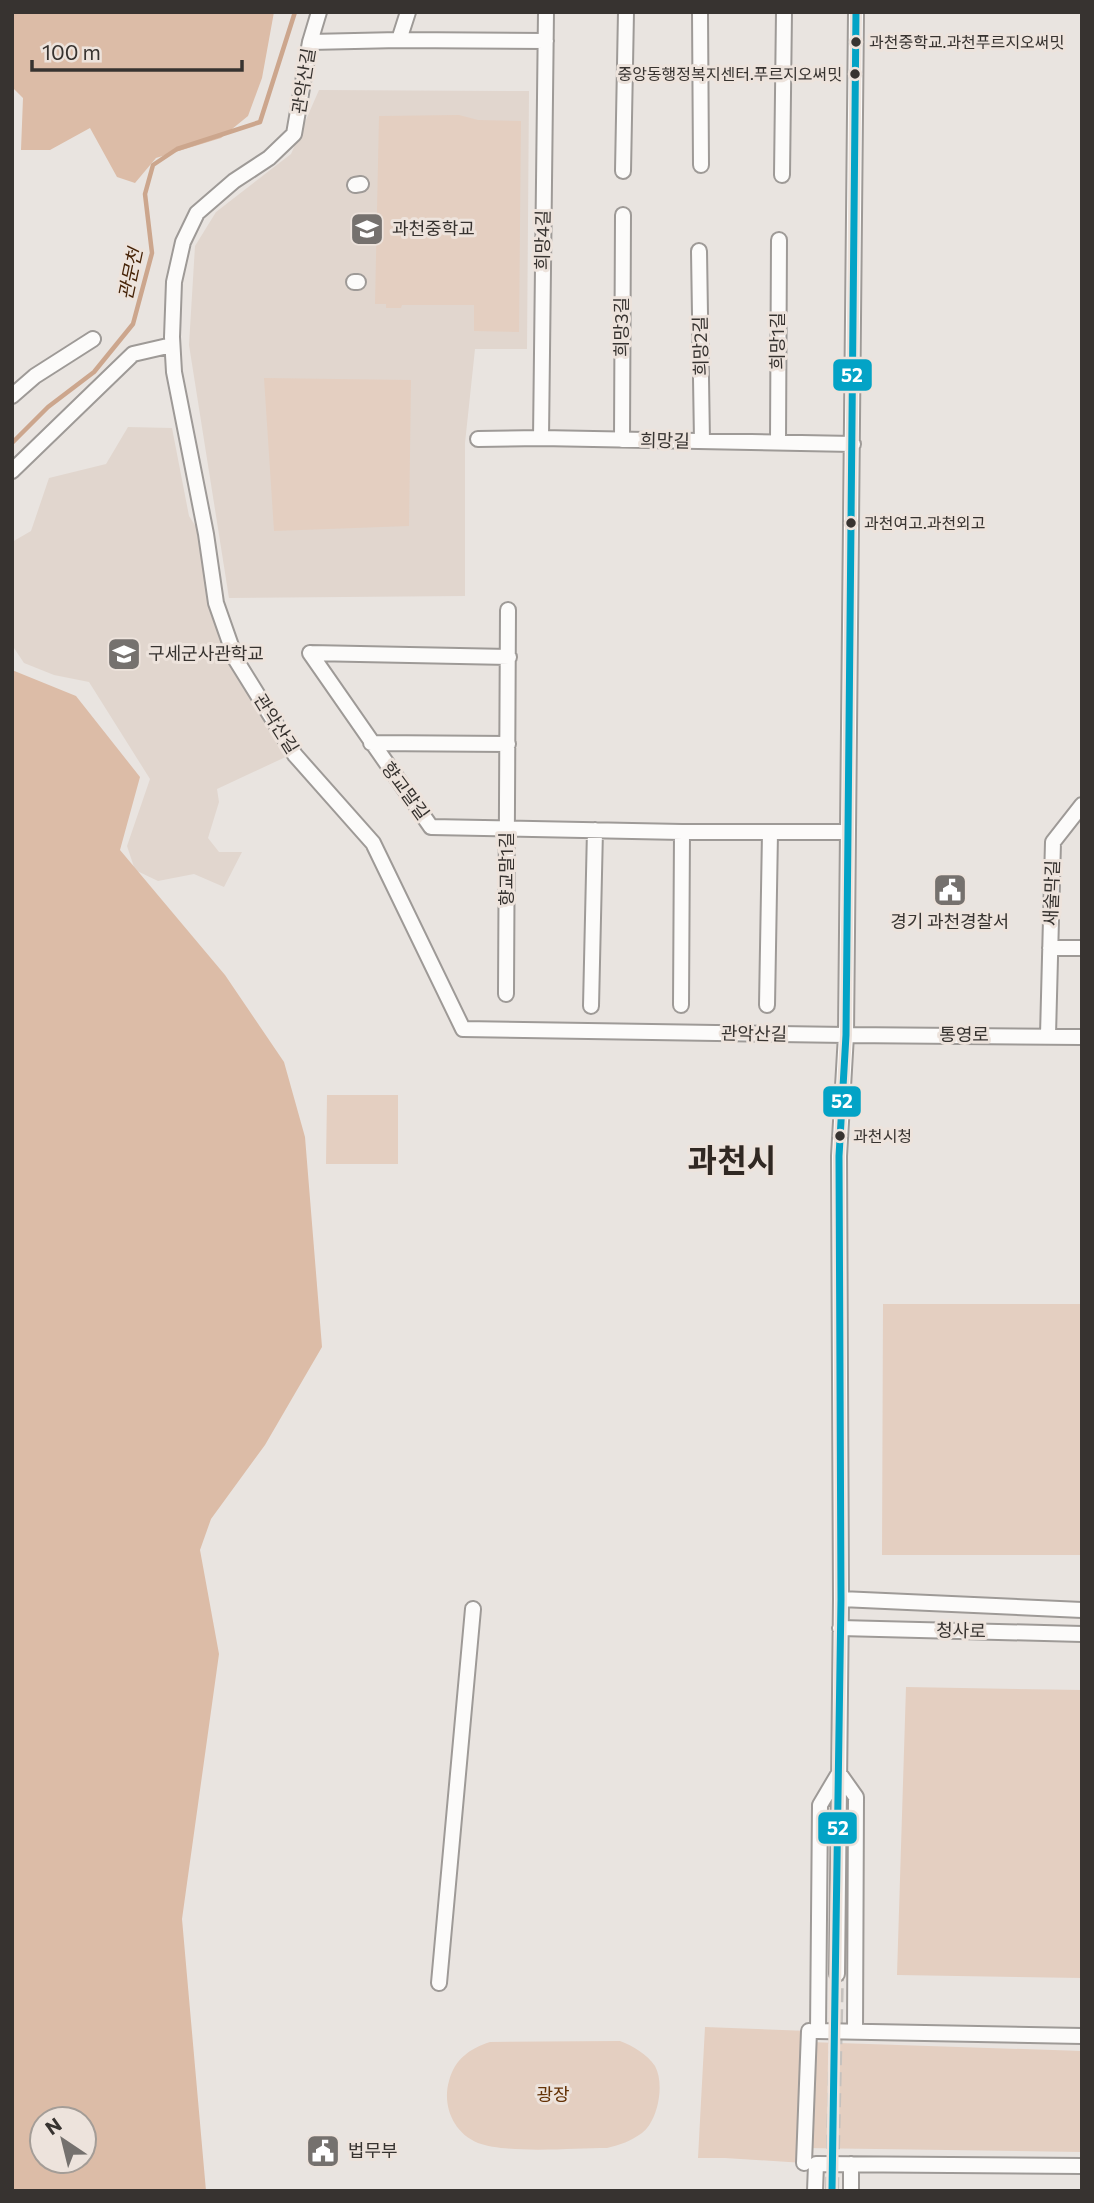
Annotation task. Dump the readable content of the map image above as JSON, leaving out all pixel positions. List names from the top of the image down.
{
  "streets": {
    "street": [
      "관악산길",
      "희망4길",
      "희망3길",
      "희망1길",
      "희망2길",
      "희망길",
      "향교말길",
      "향교말1길",
      "새술막길",
      "통영로",
      "청사로"
    ]
  },
  "crossings": [
    ["관악산길", "통영로"],
    ["희망4길", "희망길"],
    ["희망3길", "희망길"],
    ["희망1길", "희망길"],
    ["희망2길", "희망길"],
    ["향교말길", "향교말1길"],
    ["새술막길", "통영로"]
  ],
  "districts": ["과천시"],
  "water": ["관문천"],
  "parks": ["광장"],
  "places": {
    "other": [
      "과천중학교.과천푸르지오써밋",
      "중앙동행정복지센터.푸르지오써밋",
      "과천여고.과천외고",
      "과천시청"
    ],
    "school or university": ["과천중학교", "구세군사관학교"],
    "public building": ["경기 과천경찰서", "법무부"]
  },
  "lines": ["transit line 52"],
  "scale_bar": "100 m",
  "north": "top left"
}
